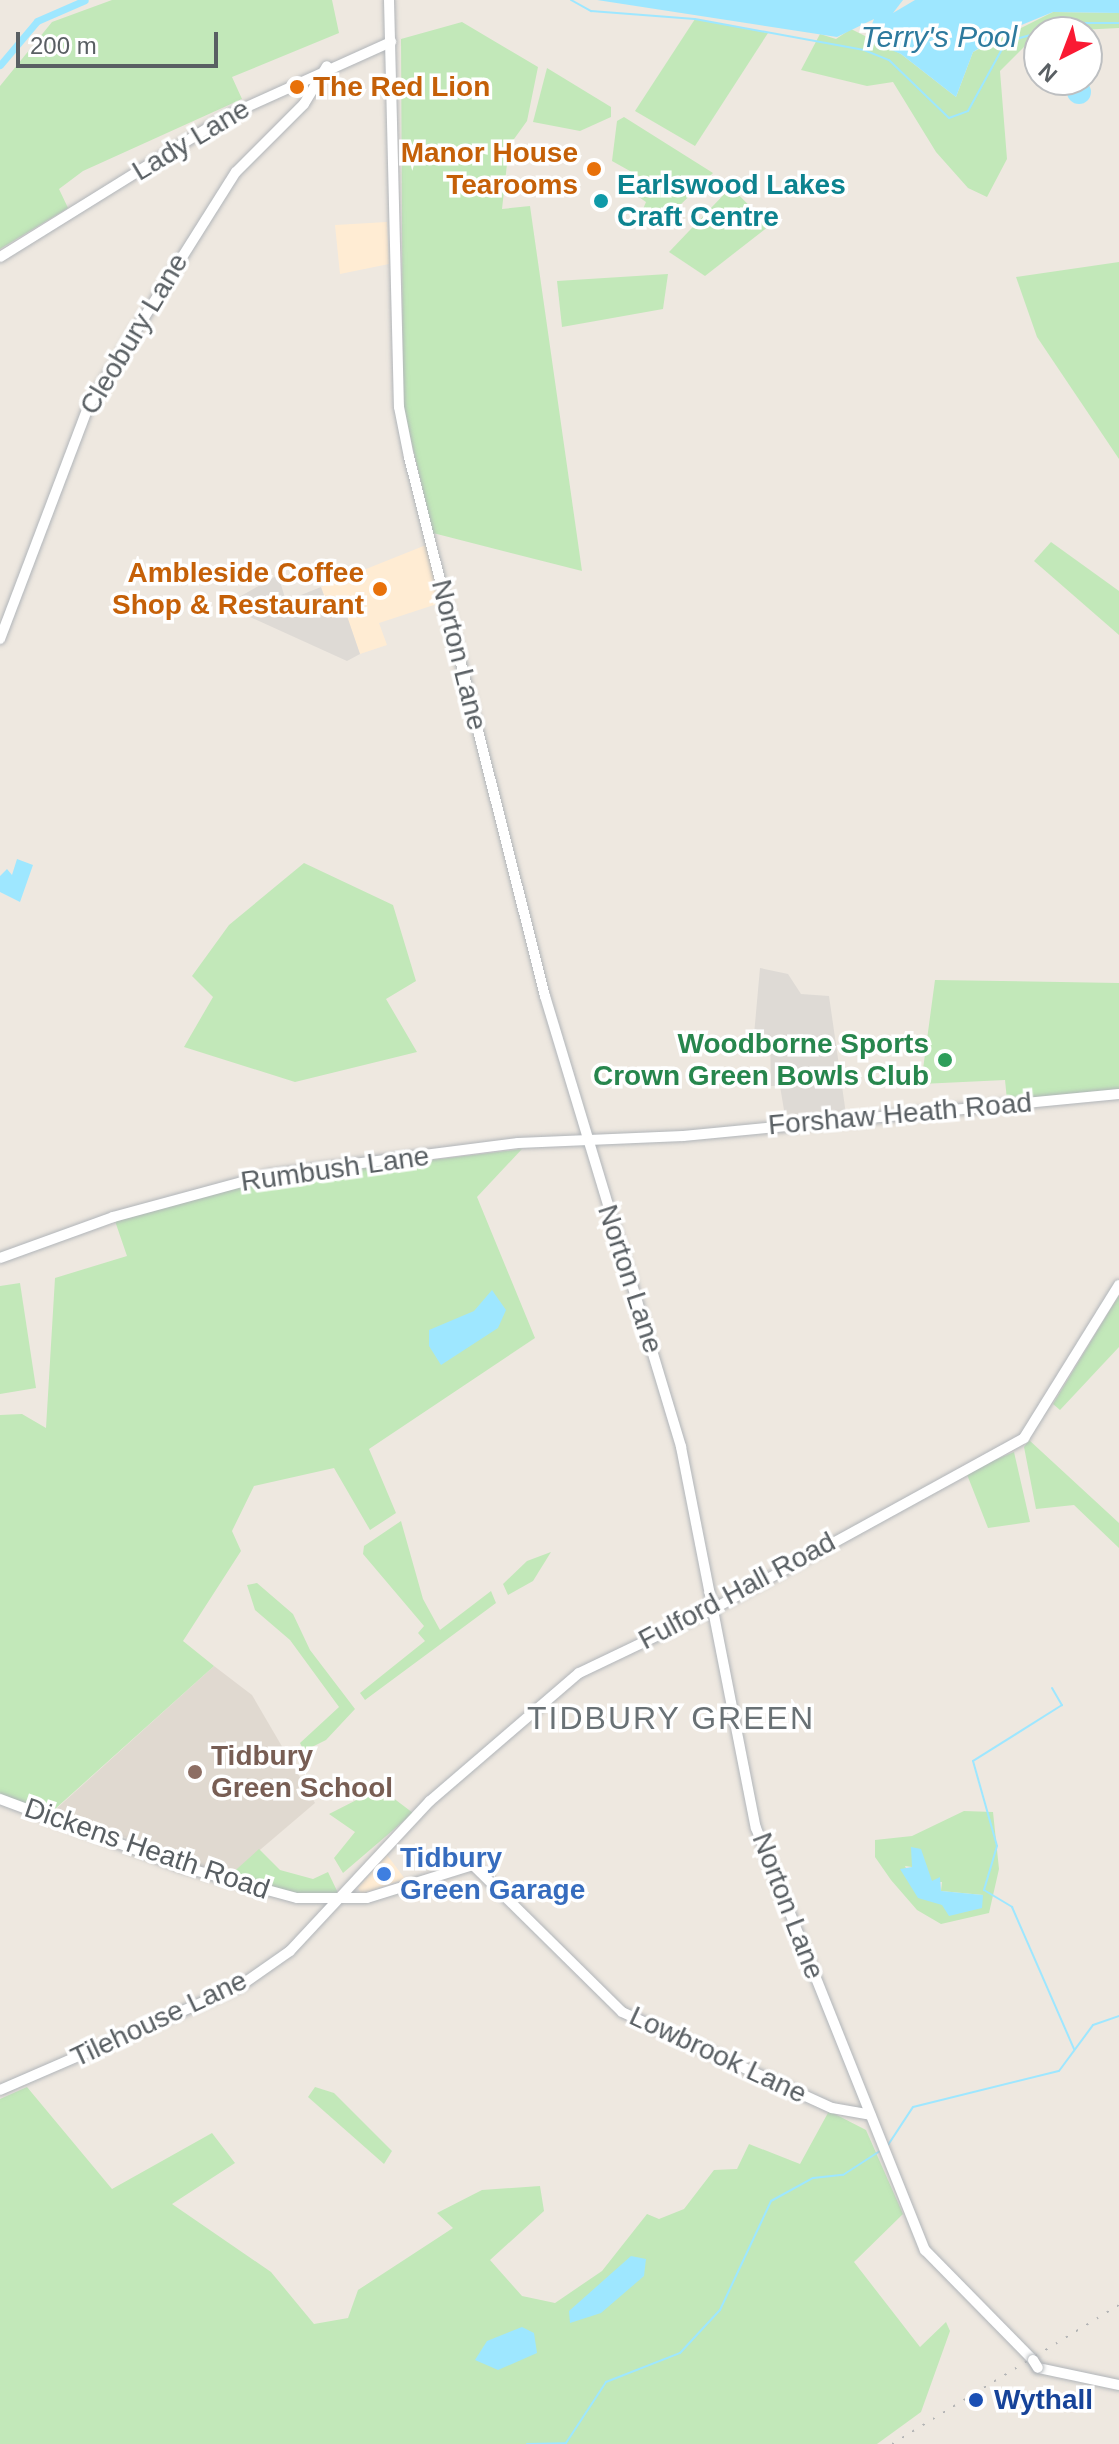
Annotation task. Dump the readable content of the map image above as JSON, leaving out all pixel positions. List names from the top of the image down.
{
  "streets": {
    "street": [
      "Lady Lane",
      "Cleobury Lane",
      "Norton Lane",
      "Forshaw Heath Road",
      "Rumbush Lane",
      "Fulford Hall Road",
      "Dickens Heath Road",
      "Tilehouse Lane",
      "Lowbrook Lane"
    ]
  },
  "crossings": [
    ["Lady Lane", "Cleobury Lane"],
    ["Lady Lane", "Norton Lane"],
    ["Norton Lane", "Forshaw Heath Road"],
    ["Norton Lane", "Rumbush Lane"],
    ["Norton Lane", "Fulford Hall Road"],
    ["Norton Lane", "Lowbrook Lane"],
    ["Forshaw Heath Road", "Rumbush Lane"],
    ["Fulford Hall Road", "Dickens Heath Road"],
    ["Fulford Hall Road", "Tilehouse Lane"],
    ["Fulford Hall Road", "Lowbrook Lane"],
    ["Dickens Heath Road", "Tilehouse Lane"],
    ["Dickens Heath Road", "Lowbrook Lane"],
    ["Tilehouse Lane", "Lowbrook Lane"]
  ],
  "districts": ["TIDBURY GREEN"],
  "water": ["Terry's Pool"],
  "places": [
    "The Red Lion",
    "Manor House Tearooms",
    "Earlswood Lakes Craft Centre",
    "Ambleside Coffee Shop & Restaurant",
    "Woodborne Sports Crown Green Bowls Club",
    "Tidbury Green School",
    "Tidbury Green Garage",
    "Wythall"
  ],
  "scale_bar": "200 m",
  "north": "bottom left"
}
